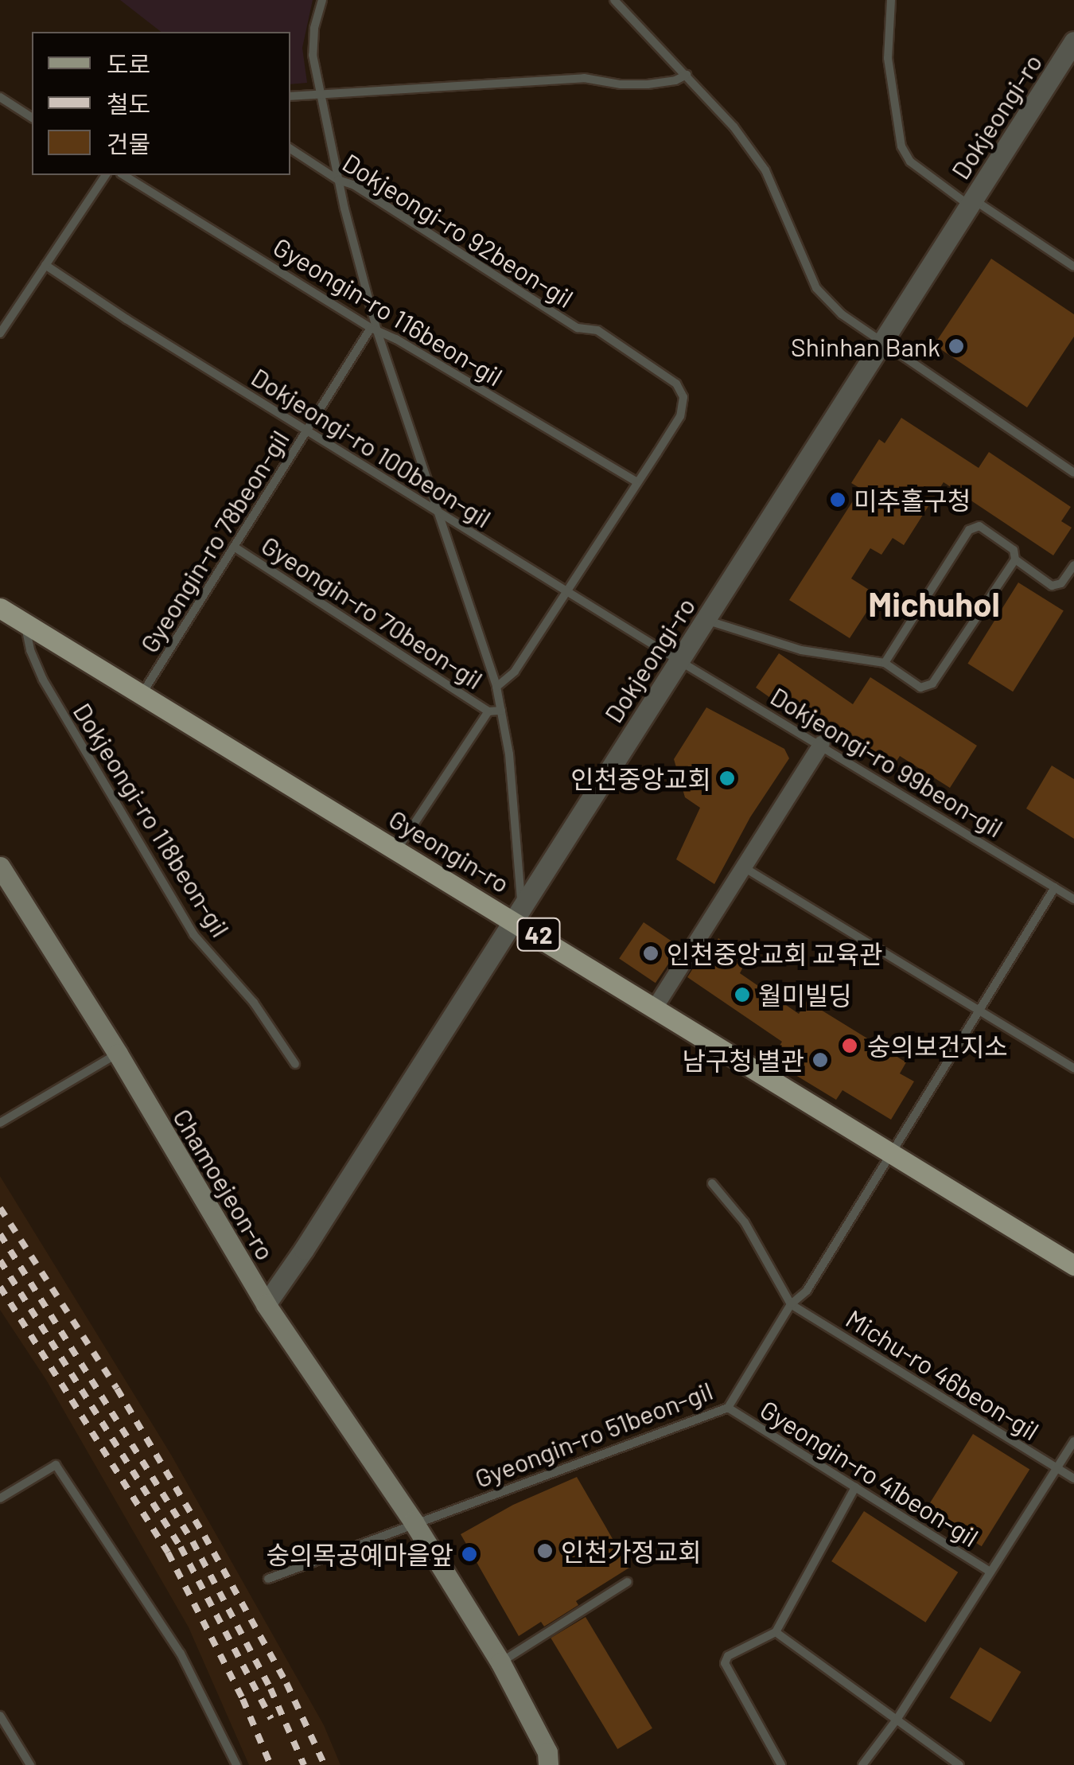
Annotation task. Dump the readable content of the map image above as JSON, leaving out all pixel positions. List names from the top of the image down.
{
  "streets": {
    "main road": ["Gyeongin-ro", "42", "Chamoejeon-ro"],
    "street": ["Dokjeongi-ro"],
    "lane": [
      "Dokjeongi-ro 92beon-gil",
      "Gyeongin-ro 116beon-gil",
      "Dokjeongi-ro 100beon-gil",
      "Gyeongin-ro 78beon-gil",
      "Gyeongin-ro 70beon-gil",
      "Dokjeongi-ro 99beon-gil",
      "Dokjeongi-ro 118beon-gil",
      "Michu-ro 46beon-gil",
      "Gyeongin-ro 51beon-gil",
      "Gyeongin-ro 41beon-gil"
    ]
  },
  "crossings": [
    ["Dokjeongi-ro", "Dokjeongi-ro 100beon-gil"],
    ["Dokjeongi-ro", "Gyeongin-ro 70beon-gil"],
    ["Dokjeongi-ro", "Dokjeongi-ro 99beon-gil"],
    ["Dokjeongi-ro", "Gyeongin-ro"],
    ["Dokjeongi-ro", "Chamoejeon-ro"],
    ["Dokjeongi-ro 92beon-gil", "Gyeongin-ro 70beon-gil"],
    ["Gyeongin-ro 116beon-gil", "Gyeongin-ro 78beon-gil"],
    ["Gyeongin-ro 116beon-gil", "Gyeongin-ro 70beon-gil"],
    ["Dokjeongi-ro 100beon-gil", "Gyeongin-ro 78beon-gil"],
    ["Dokjeongi-ro 100beon-gil", "Gyeongin-ro 70beon-gil"],
    ["Dokjeongi-ro 100beon-gil", "Dokjeongi-ro 99beon-gil"],
    ["Gyeongin-ro 78beon-gil", "Gyeongin-ro 70beon-gil"],
    ["Gyeongin-ro 78beon-gil", "Gyeongin-ro"],
    ["Gyeongin-ro 70beon-gil", "Gyeongin-ro"],
    ["Dokjeongi-ro 99beon-gil", "Gyeongin-ro 51beon-gil"],
    ["Dokjeongi-ro 118beon-gil", "Gyeongin-ro"],
    ["Gyeongin-ro", "Gyeongin-ro 51beon-gil"],
    ["Chamoejeon-ro", "Gyeongin-ro 51beon-gil"],
    ["Michu-ro 46beon-gil", "Gyeongin-ro 51beon-gil"],
    ["Michu-ro 46beon-gil", "Gyeongin-ro 41beon-gil"],
    ["Gyeongin-ro 51beon-gil", "Gyeongin-ro 41beon-gil"]
  ],
  "districts": ["Michuhol"],
  "places": [
    "Shinhan Bank",
    "미추홀구청",
    "인천중앙교회",
    "인천중앙교회 교육관",
    "월미빌딩",
    "숭의보건지소",
    "남구청 별관",
    "인천가정교회",
    "숭의목공예마을앞"
  ],
  "legend": ["도로", "철도", "건물"]
}
